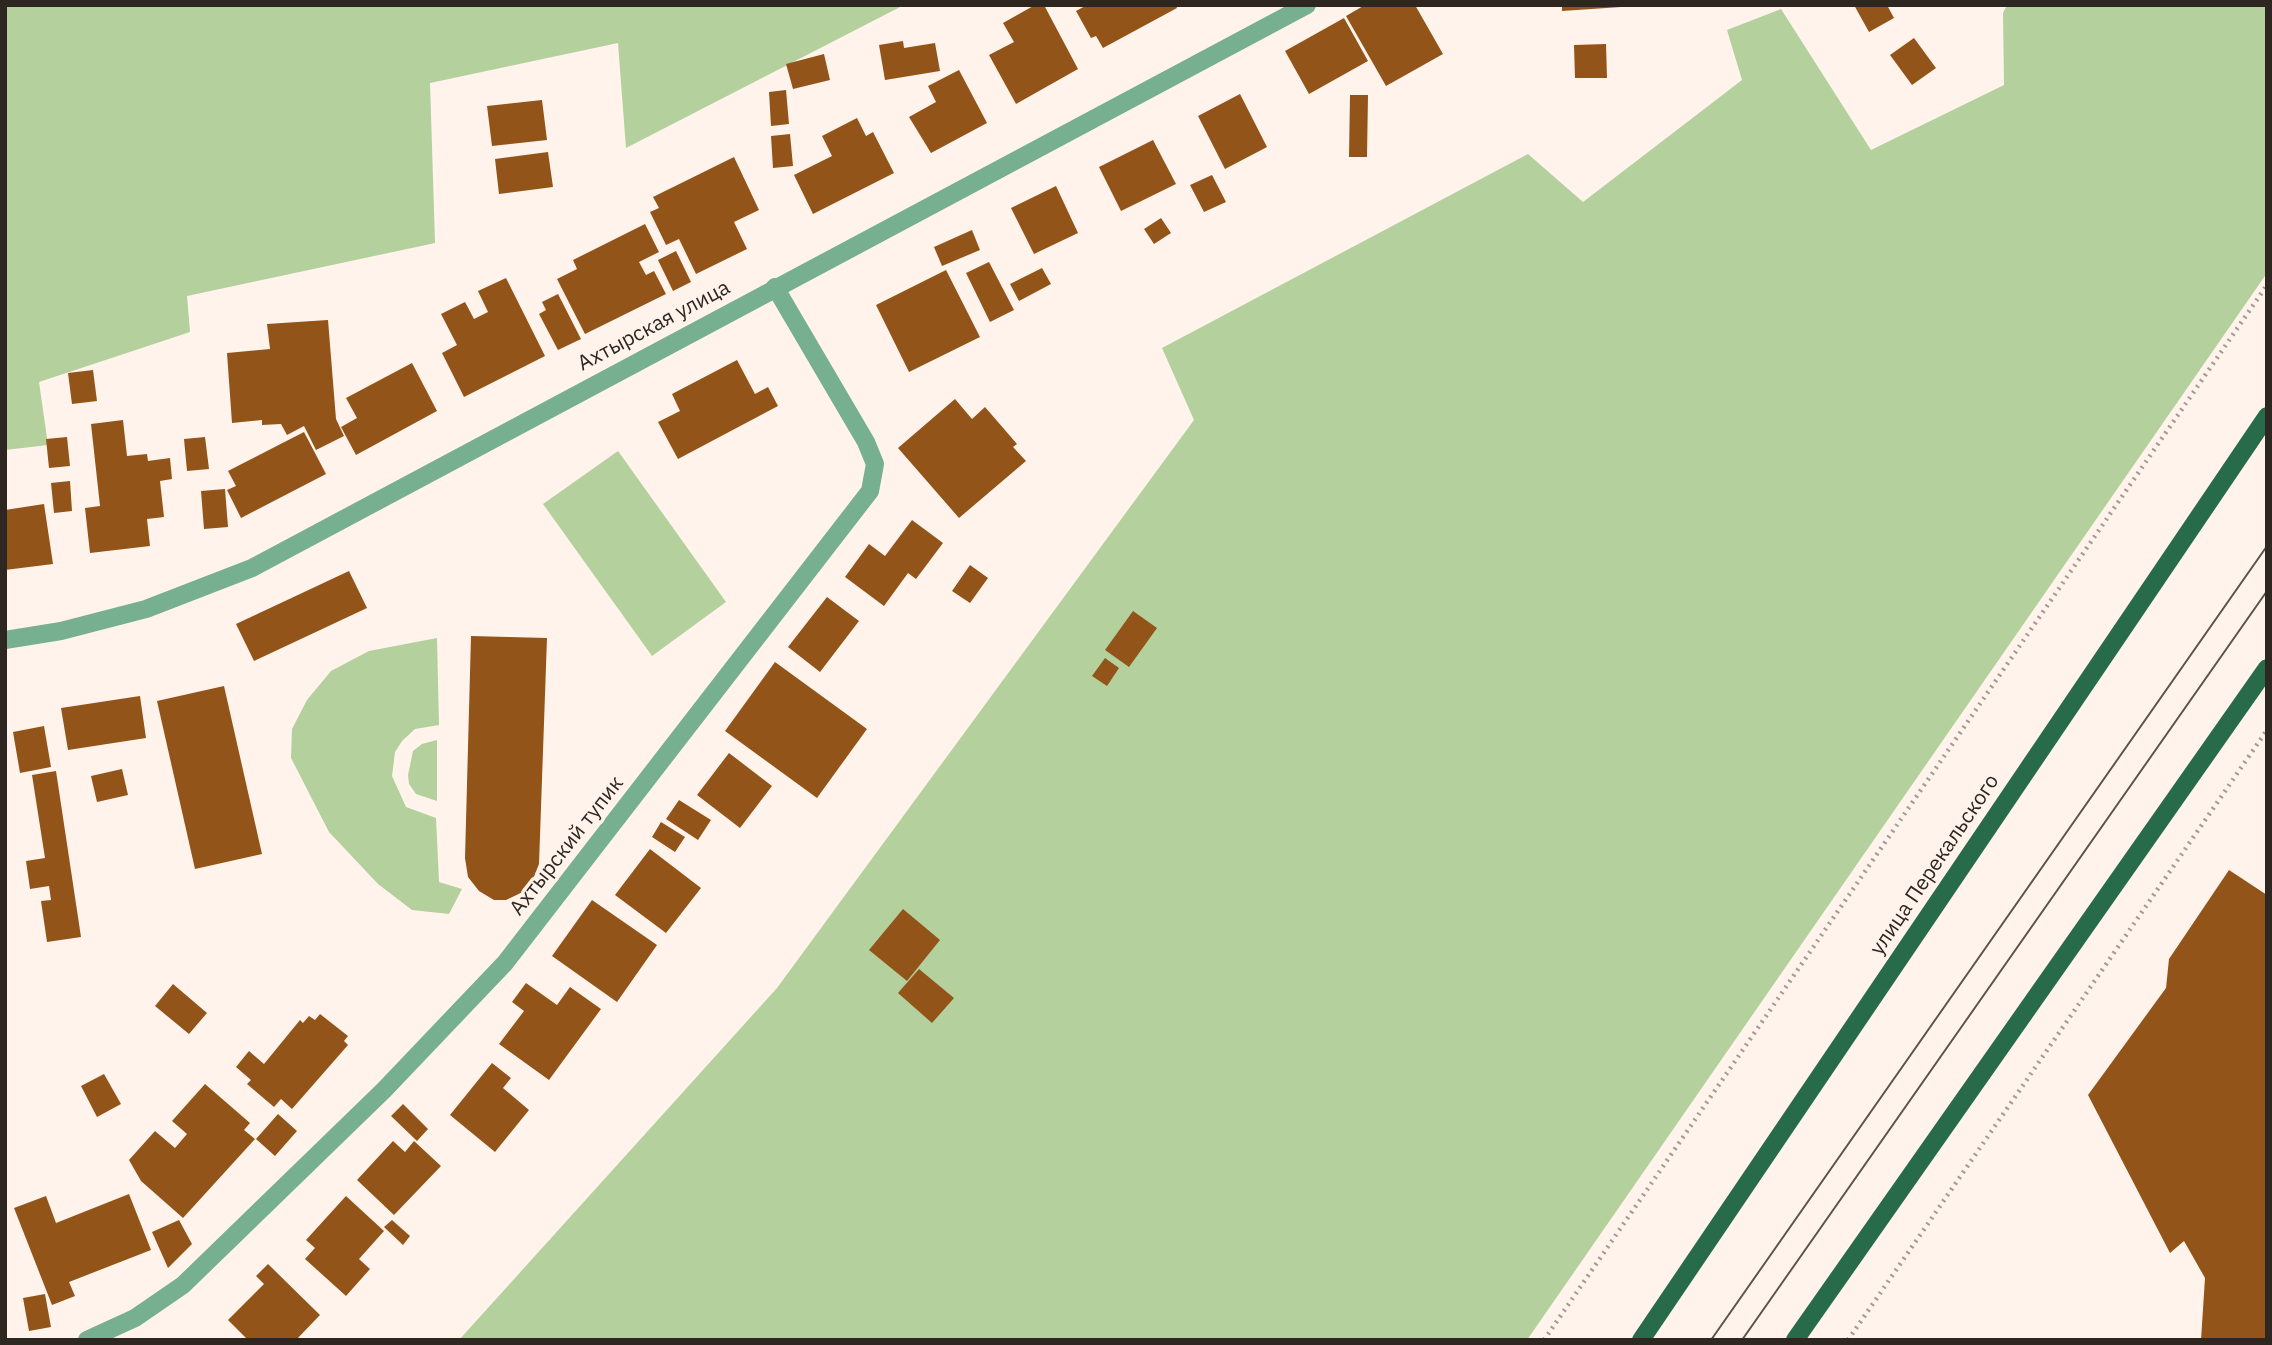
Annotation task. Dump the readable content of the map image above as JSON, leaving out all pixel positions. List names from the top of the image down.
{
  "streets": {
    "main road": ["улица Перекальского"],
    "street": ["Ахтырская улица", "Ахтырский тупик"]
  },
  "crossings": [
    ["Ахтырская улица", "Ахтырский тупик"]
  ]
}
